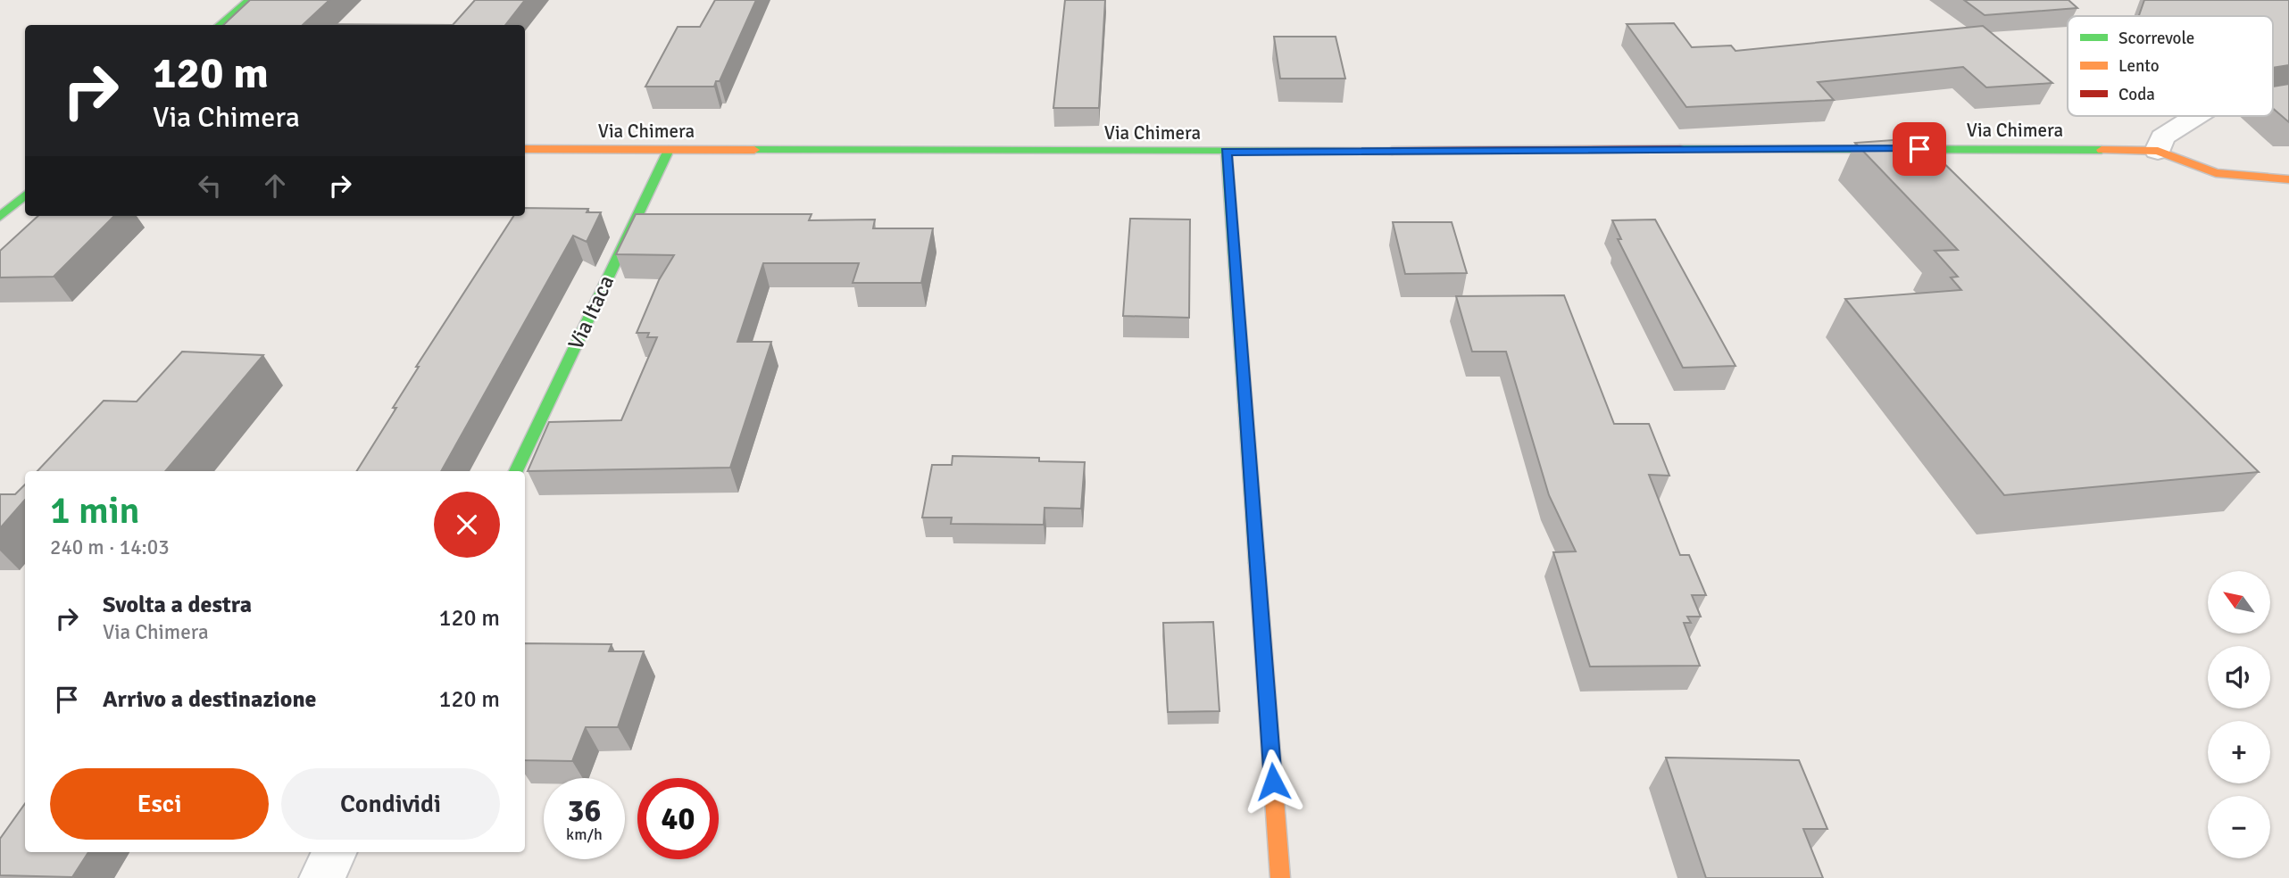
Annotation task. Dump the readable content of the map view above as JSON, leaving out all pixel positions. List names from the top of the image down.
{
  "streets": {
    "street": ["Via Chimera", "Via Itaca"]
  },
  "crossings": [
    ["Via Chimera", "Via Itaca"]
  ],
  "legend": ["Scorrevole", "Lento", "Coda"],
  "north": "top left",
  "page": {
    "turn": ["120 m", "Via Chimera"],
    "heading": ["1 min", "240 m · 14:03"],
    "map_buttons": ["+", "−"],
    "list": [
      {
        "name": "Svolta a destra",
        "note": "Via Chimera",
        "value": "120 m"
      },
      {
        "name": "Arrivo a destinazione",
        "value": "120 m"
      }
    ],
    "buttons": ["Esci", "Condividi"],
    "speed": "36 km/h",
    "limit": "40"
  }
}
